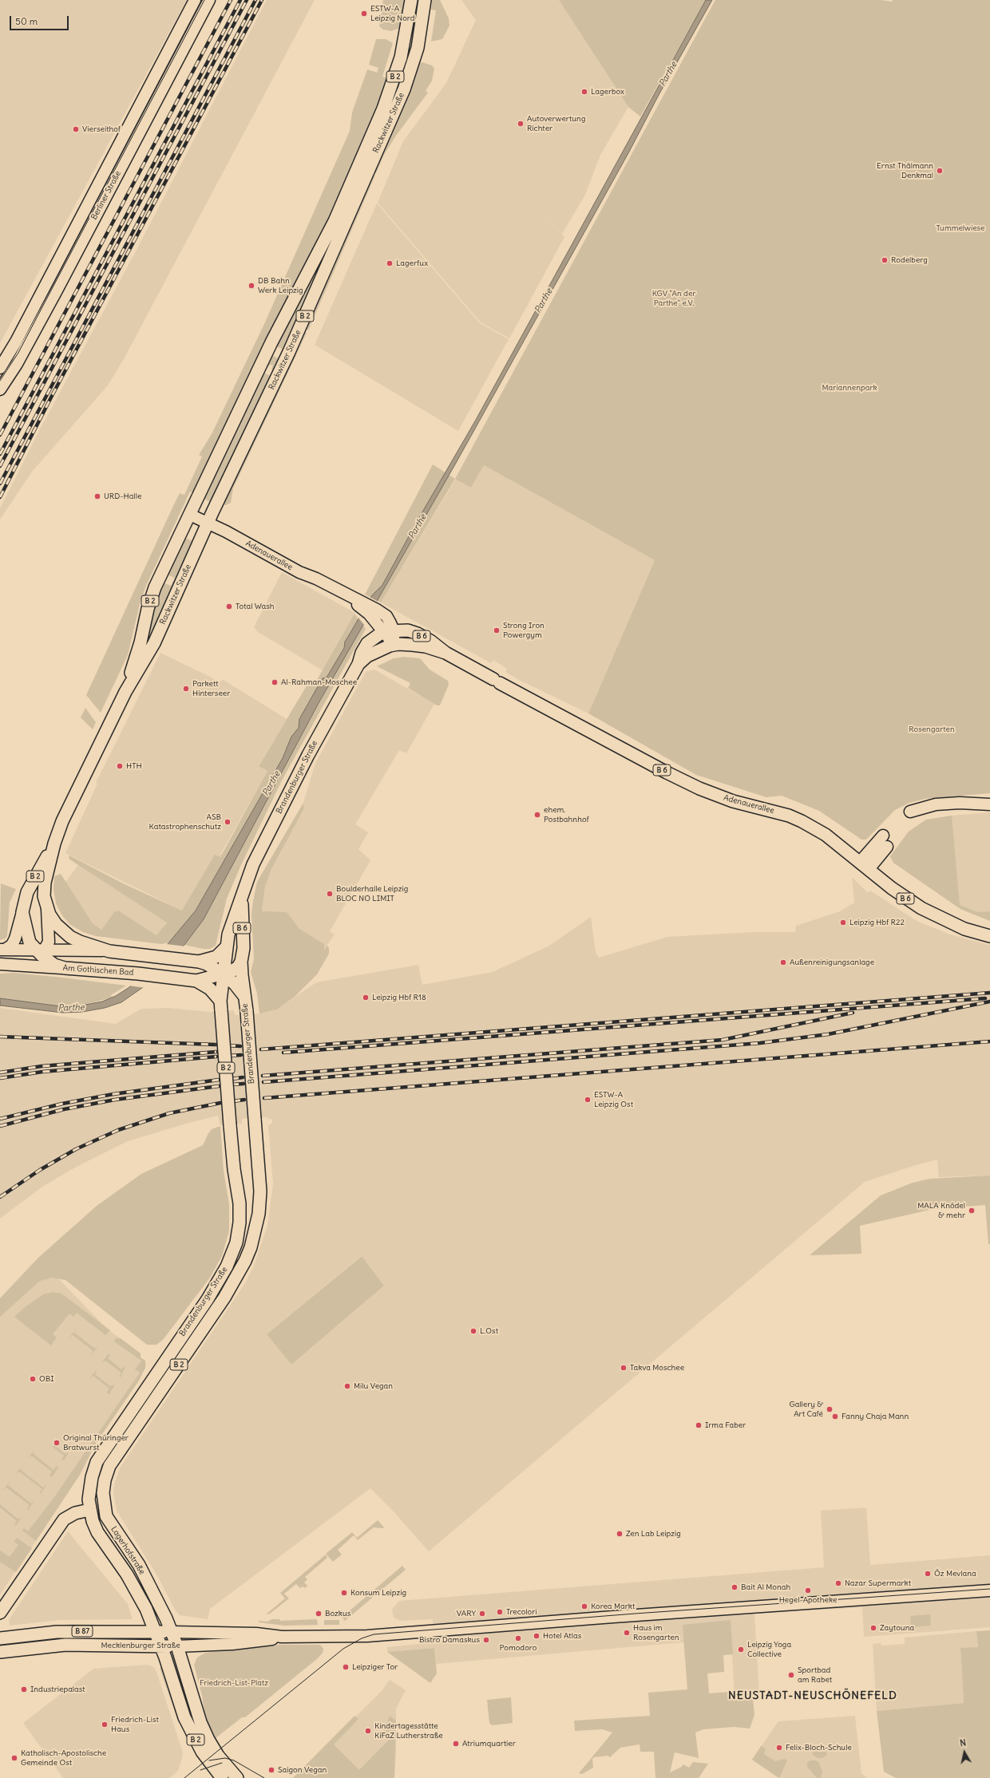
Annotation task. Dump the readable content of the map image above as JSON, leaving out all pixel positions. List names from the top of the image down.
{
  "streets": {
    "main road": [
      "B 2",
      "Rackwitzer Straße",
      "Berliner Straße",
      "Adenauerallee",
      "B 6",
      "Brandenburger Straße",
      "Am Gothischen Bad",
      "Lagerhofstraße",
      "B 87",
      "Mecklenburger Straße"
    ]
  },
  "crossings": [
    ["B 2", "Rackwitzer Straße"],
    ["B 2", "Brandenburger Straße"],
    ["B 2", "Am Gothischen Bad"],
    ["B 2", "Lagerhofstraße"],
    ["B 2", "Mecklenburger Straße"],
    ["Rackwitzer Straße", "Adenauerallee"],
    ["Rackwitzer Straße", "Am Gothischen Bad"],
    ["Adenauerallee", "Brandenburger Straße"],
    ["Brandenburger Straße", "Am Gothischen Bad"],
    ["Brandenburger Straße", "Lagerhofstraße"],
    ["Lagerhofstraße", "Mecklenburger Straße"]
  ],
  "districts": ["NEUSTADT-NEUSCHÖNEFELD"],
  "water": ["Parthe"],
  "parks": [
    "Tummelwiese",
    "KGV \"An der Parthe\" e.V.",
    "Mariannenpark",
    "Rosengarten",
    "Friedrich-List-Platz"
  ],
  "places": [
    "ESTW-A Leipzig Nord",
    "Lagerbox",
    "Autoverwertung Richter",
    "Vierseithof",
    "Ernst Thälmann Denkmal",
    "Rodelberg",
    "Lagerfux",
    "DB Bahn Werk Leipzig",
    "URD-Halle",
    "Total Wash",
    "Strong Iron Powergym",
    "Al-Rahman-Moschee",
    "Parkett Hinterseer",
    "HTH",
    "ehem. Postbahnhof",
    "ASB Katastrophenschutz",
    "Boulderhalle Leipzig BLOC NO LIMIT",
    "Leipzig Hbf R22",
    "Außenreinigungsanlage",
    "Leipzig Hbf R18",
    "ESTW-A Leipzig Ost",
    "MALA Knödel & mehr",
    "L.Ost",
    "Takva Moschee",
    "OBI",
    "Milu Vegan",
    "Gallery & Art Café",
    "Fanny Chaja Mann",
    "Irma Faber",
    "Original Thüringer Bratwurst",
    "Zen Lab Leipzig",
    "Öz Mevlana",
    "Nazar Supermarkt",
    "Bait Al Monah",
    "Hegel-Apotheke",
    "Konsum Leipzig",
    "Korea Markt",
    "Trecolori",
    "Bozkus",
    "VARY",
    "Zaytouna",
    "Haus im Rosengarten",
    "Hotel Atlas",
    "Pomodoro",
    "Bistro Damaskus",
    "Leipzig Yoga Collective",
    "Leipziger Tor",
    "Sportbad am Rabet",
    "Industriepalast",
    "Friedrich-List Haus",
    "Kindertagesstätte KiFaZ Lutherstraße",
    "Atriumquartier",
    "Felix-Bloch-Schule",
    "Katholisch-Apostolische Gemeinde Ost",
    "Saigon Vegan"
  ],
  "scale_bar": "50 m",
  "north": "top"
}
